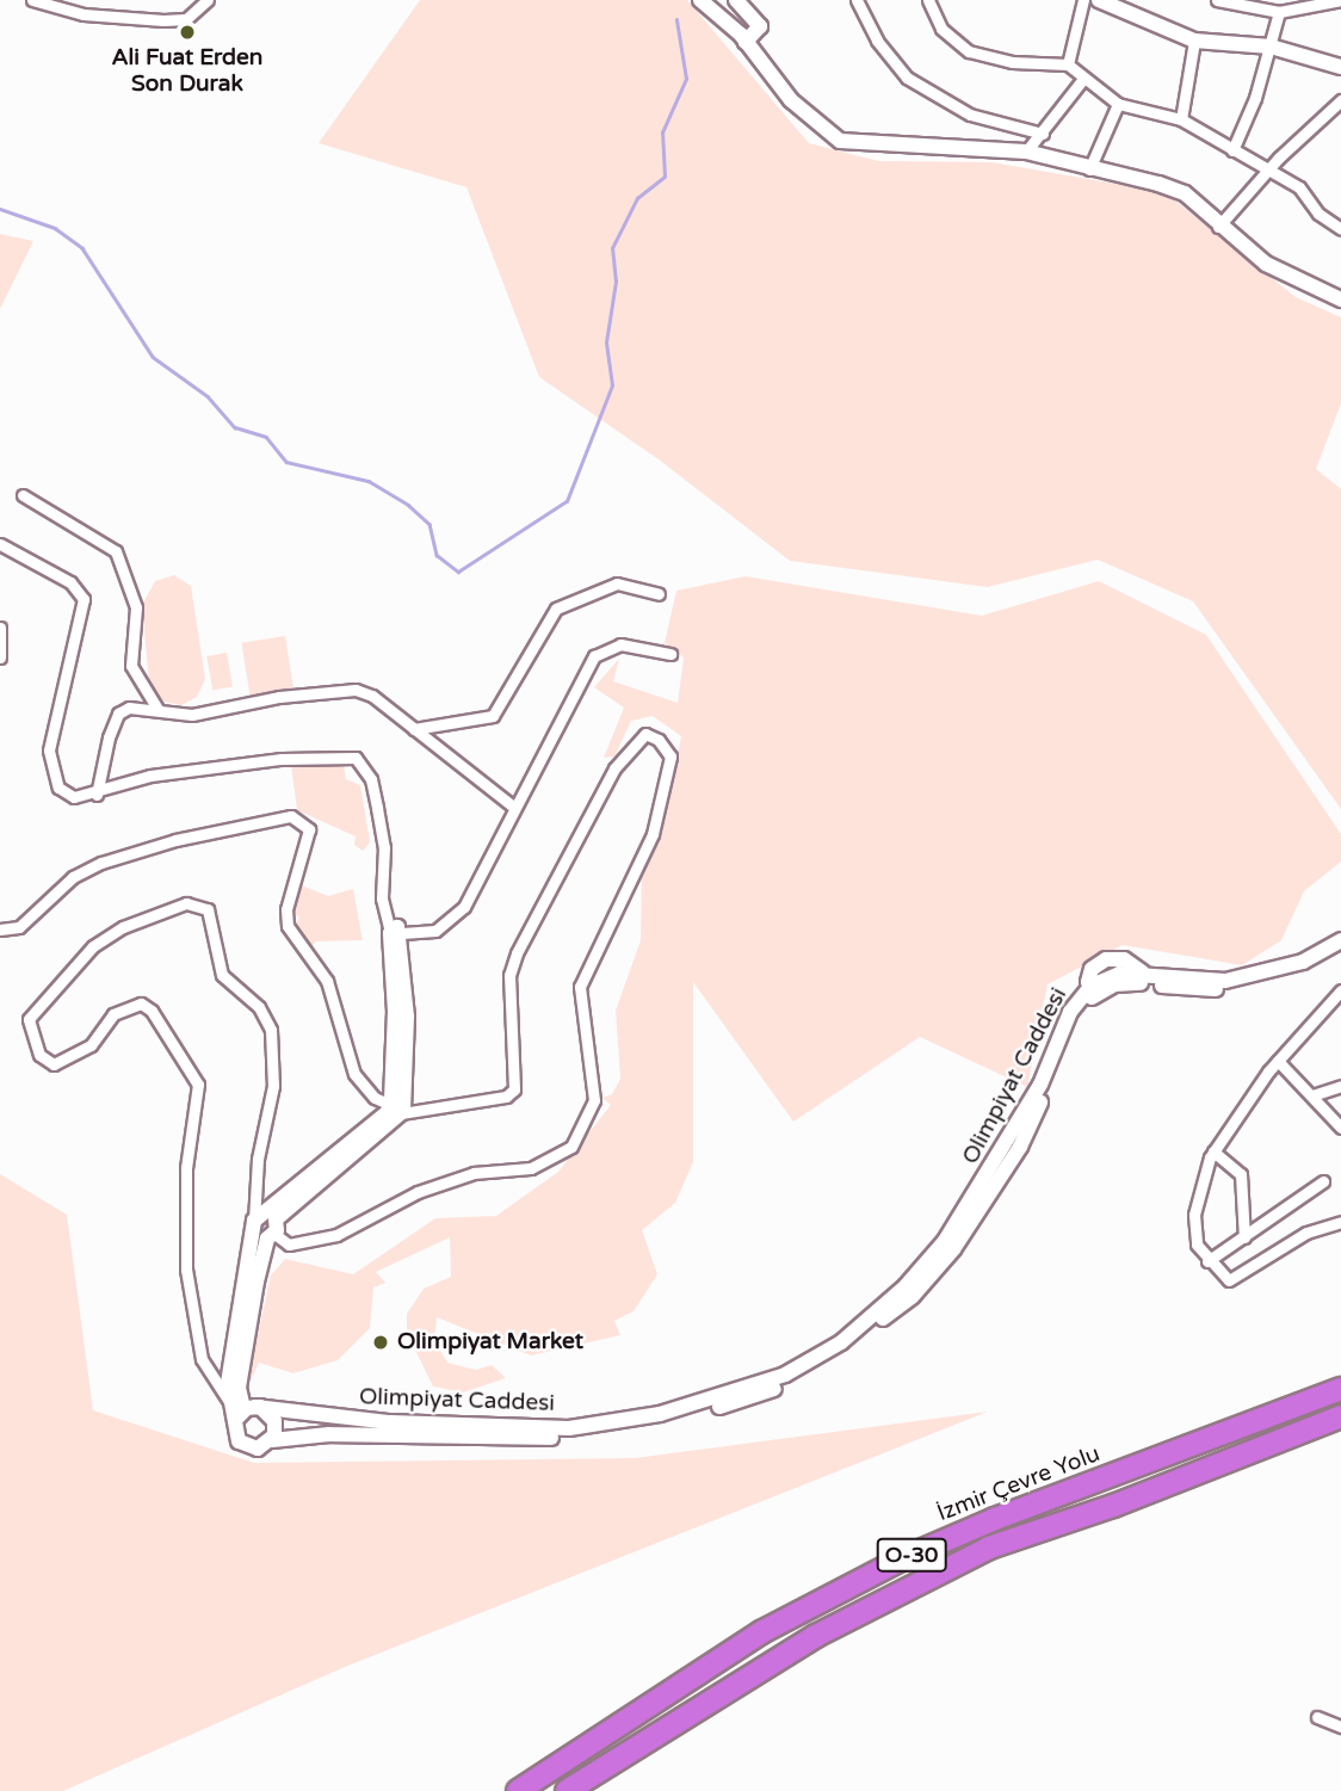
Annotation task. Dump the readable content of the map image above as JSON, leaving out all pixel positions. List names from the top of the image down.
{
  "streets": {
    "highway": ["İzmir Çevre Yolu", "O-30"],
    "street": ["Olimpiyat Caddesi"]
  },
  "places": ["Ali Fuat Erden Son Durak", "Olimpiyat Market"]
}
